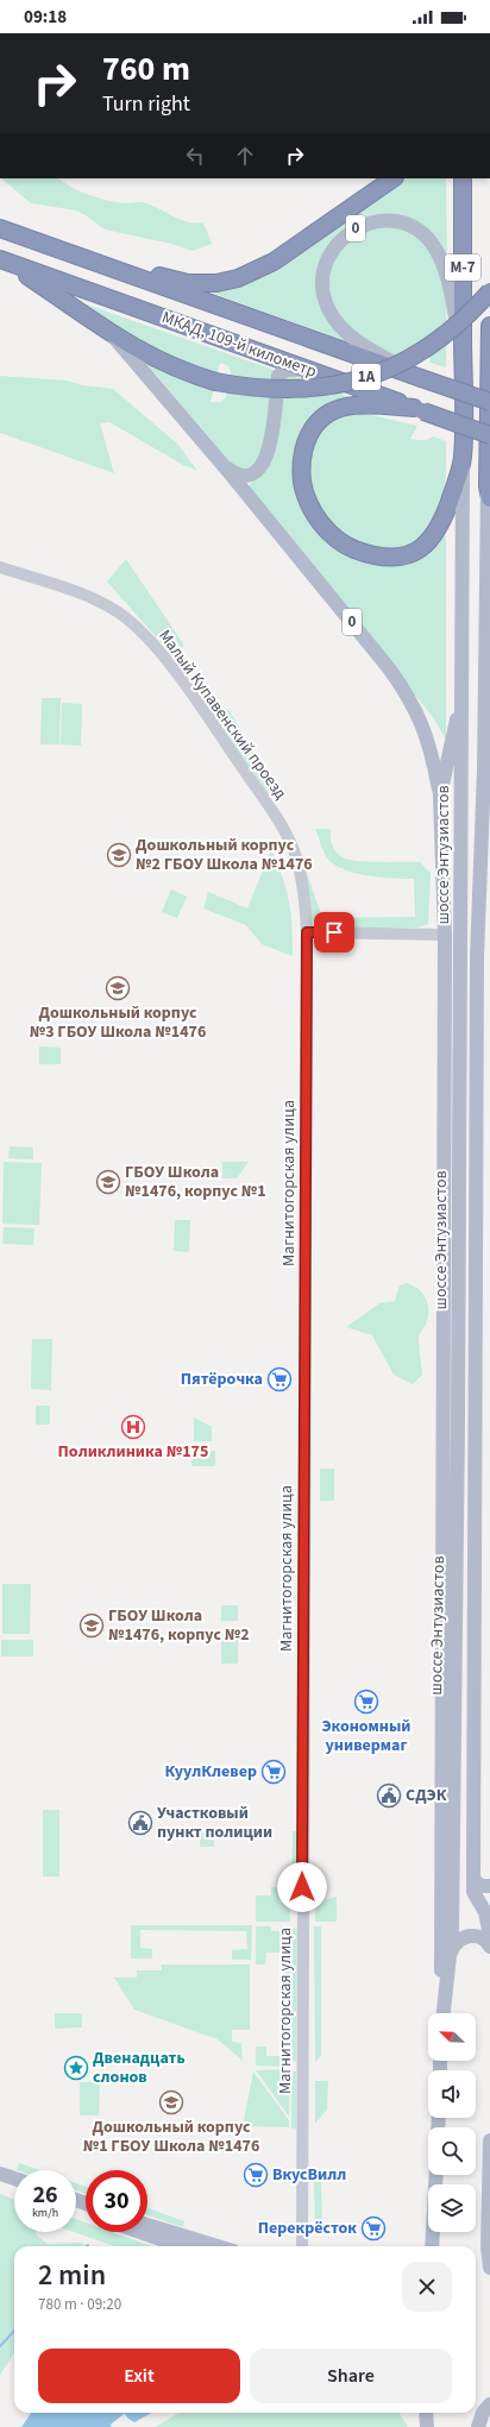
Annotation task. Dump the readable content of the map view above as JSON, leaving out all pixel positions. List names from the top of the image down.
{
  "streets": {
    "highway": [
      "0",
      "М-7",
      "МКАД, 109-й километр",
      "1A"
    ],
    "main road": ["шоссе Энтузиастов"],
    "street": ["Малый Купавенский проезд", "Магнитогорская улица"]
  },
  "crossings": [
    ["0", "М-7"],
    ["0", "МКАД, 109-й километр"],
    ["0", "1A"],
    ["М-7", "шоссе Энтузиастов"],
    ["Малый Купавенский проезд", "Магнитогорская улица"]
  ],
  "places": {
    "school or university": [
      "Дошкольный корпус №2 ГБОУ Школа №1476",
      "Дошкольный корпус №3 ГБОУ Школа №1476",
      "ГБОУ Школа №1476, корпус №1",
      "ГБОУ Школа №1476, корпус №2",
      "Дошкольный корпус №1 ГБОУ Школа №1476"
    ],
    "supermarket": [
      "Пятёрочка",
      "Экономный универмаг",
      "КуулКлевер",
      "ВкусВилл",
      "Перекрёсток"
    ],
    "hospital": ["Поликлиника №175"],
    "public building": ["СДЭК", "Участковый пункт полиции"],
    "place": ["Двенадцать слонов"]
  },
  "north": "top left",
  "page": {
    "status": "09:18",
    "turn": ["760 m", "Turn right"],
    "speed": "26 km/h",
    "limit": "30",
    "heading": ["2 min", "780 m · 09:20"],
    "buttons": ["Exit", "Share"]
  }
}
